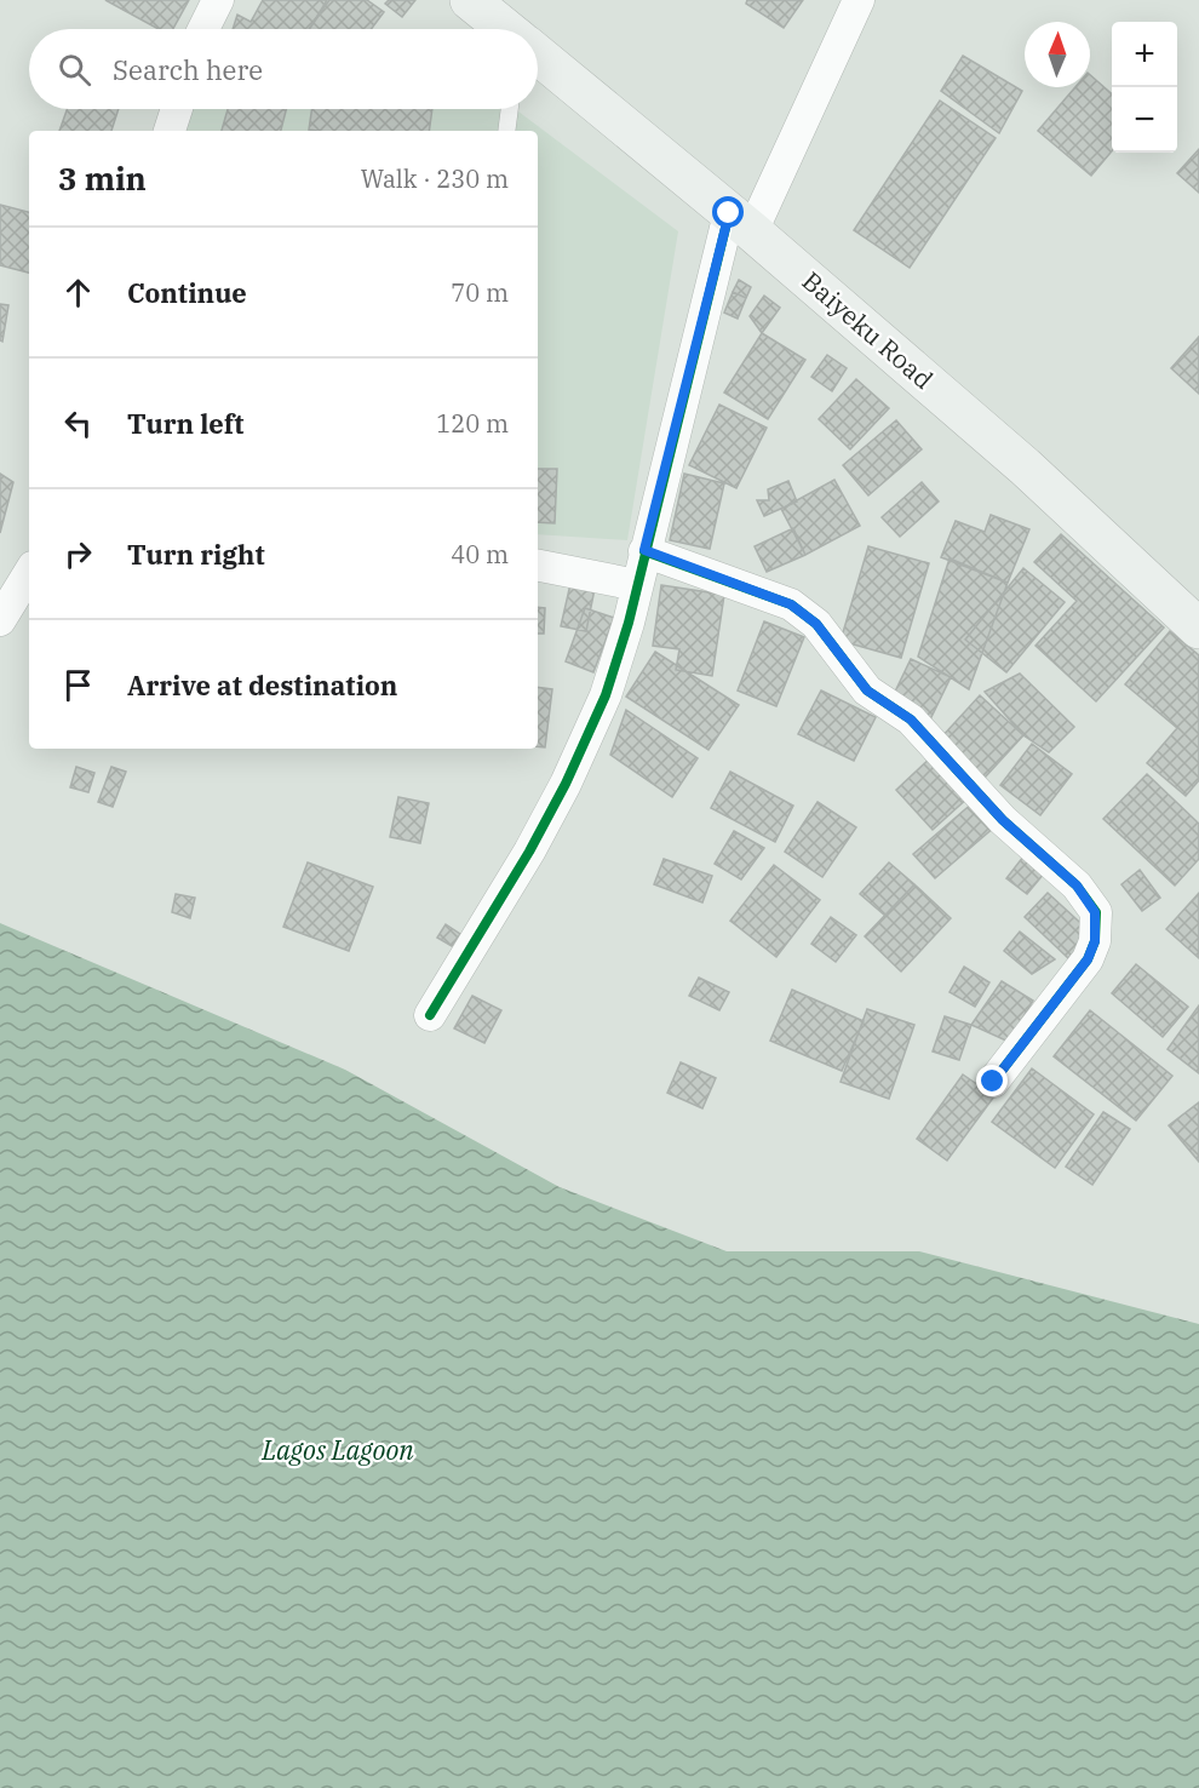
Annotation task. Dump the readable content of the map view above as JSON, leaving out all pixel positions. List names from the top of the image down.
{
  "streets": {
    "main road": ["Baiyeku Road"]
  },
  "water": ["Lagos Lagoon"],
  "north": "top",
  "page": {
    "map_buttons": ["+", "−"],
    "search": "Search here",
    "heading": ["3 min", "Walk · 230 m"],
    "list": [
      ["Continue", "70 m"],
      ["Turn left", "120 m"],
      ["Turn right", "40 m"],
      "Arrive at destination"
    ]
  }
}
